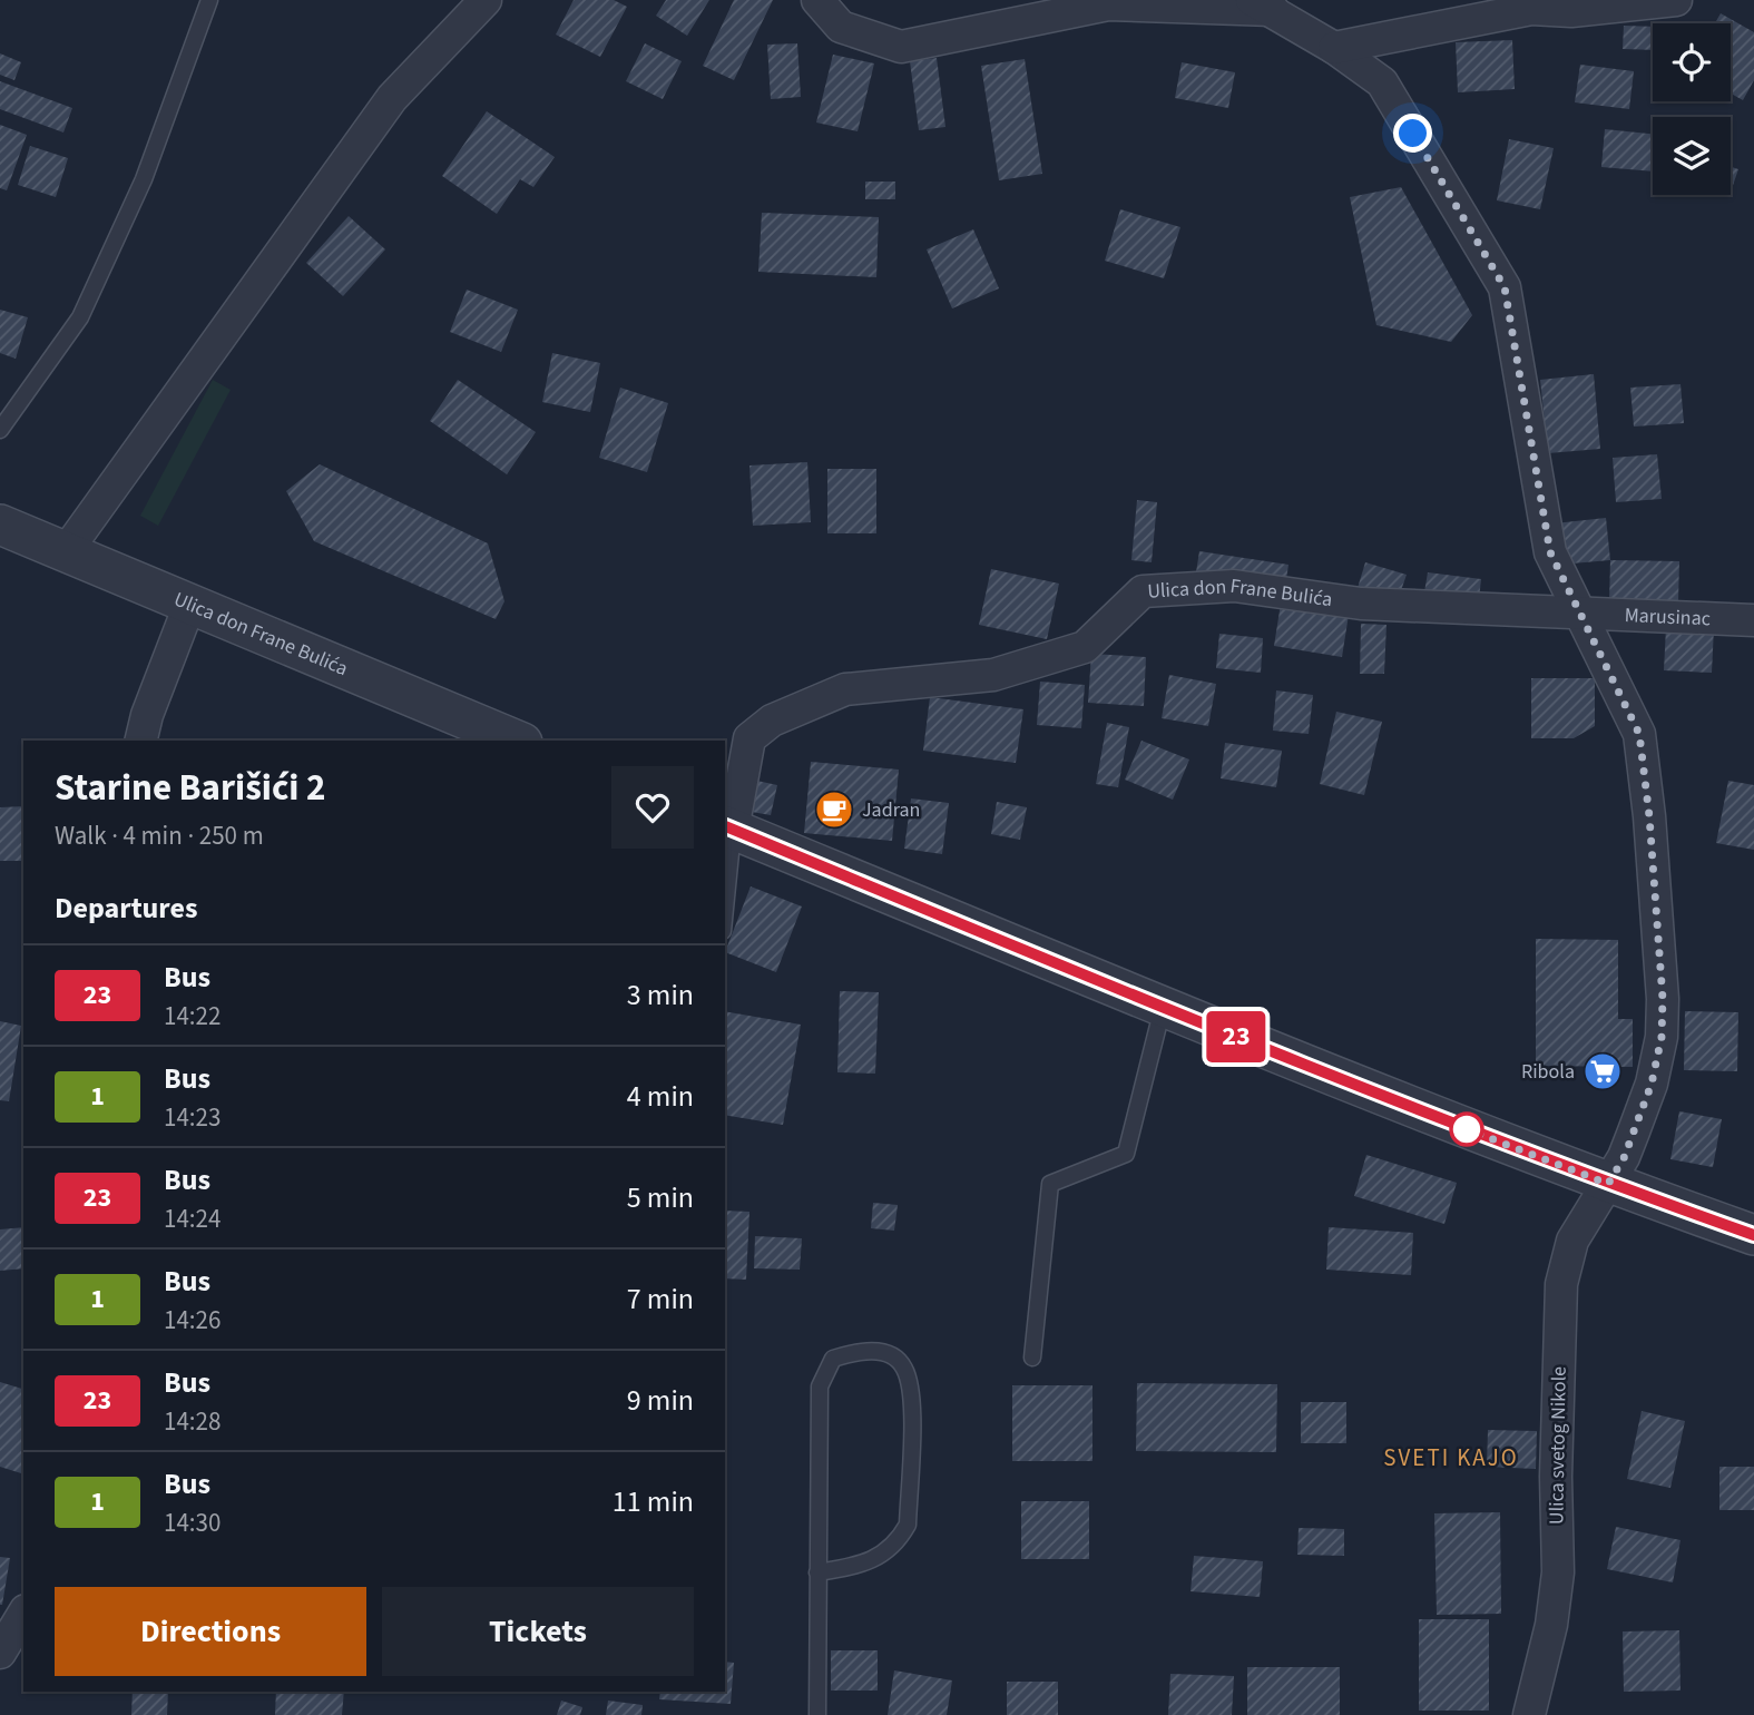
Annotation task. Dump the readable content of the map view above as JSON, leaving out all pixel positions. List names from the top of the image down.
{
  "streets": {
    "street": ["Ulica don Frane Bulića", "Marusinac", "Ulica svetog Nikole"]
  },
  "crossings": [
    ["Ulica don Frane Bulića", "Marusinac"],
    ["Ulica don Frane Bulića", "Ulica svetog Nikole"],
    ["Marusinac", "Ulica svetog Nikole"]
  ],
  "districts": ["SVETI KAJO"],
  "places": {
    "cafe": ["Jadran"],
    "supermarket": ["Ribola"]
  },
  "lines": ["bus line 23"],
  "page": {
    "on_map": "23",
    "heading": [
      ["Starine Barišići 2", "Walk · 4 min · 250 m"],
      "Departures"
    ],
    "list": [
      {
        "mark": "23",
        "name": "Bus",
        "note": "14:22",
        "value": "3 min"
      },
      {
        "mark": "1",
        "name": "Bus",
        "note": "14:23",
        "value": "4 min"
      },
      {
        "mark": "23",
        "name": "Bus",
        "note": "14:24",
        "value": "5 min"
      },
      {
        "mark": "1",
        "name": "Bus",
        "note": "14:26",
        "value": "7 min"
      },
      {
        "mark": "23",
        "name": "Bus",
        "note": "14:28",
        "value": "9 min"
      },
      {
        "mark": "1",
        "name": "Bus",
        "note": "14:30",
        "value": "11 min"
      }
    ],
    "buttons": ["Directions", "Tickets"]
  }
}
